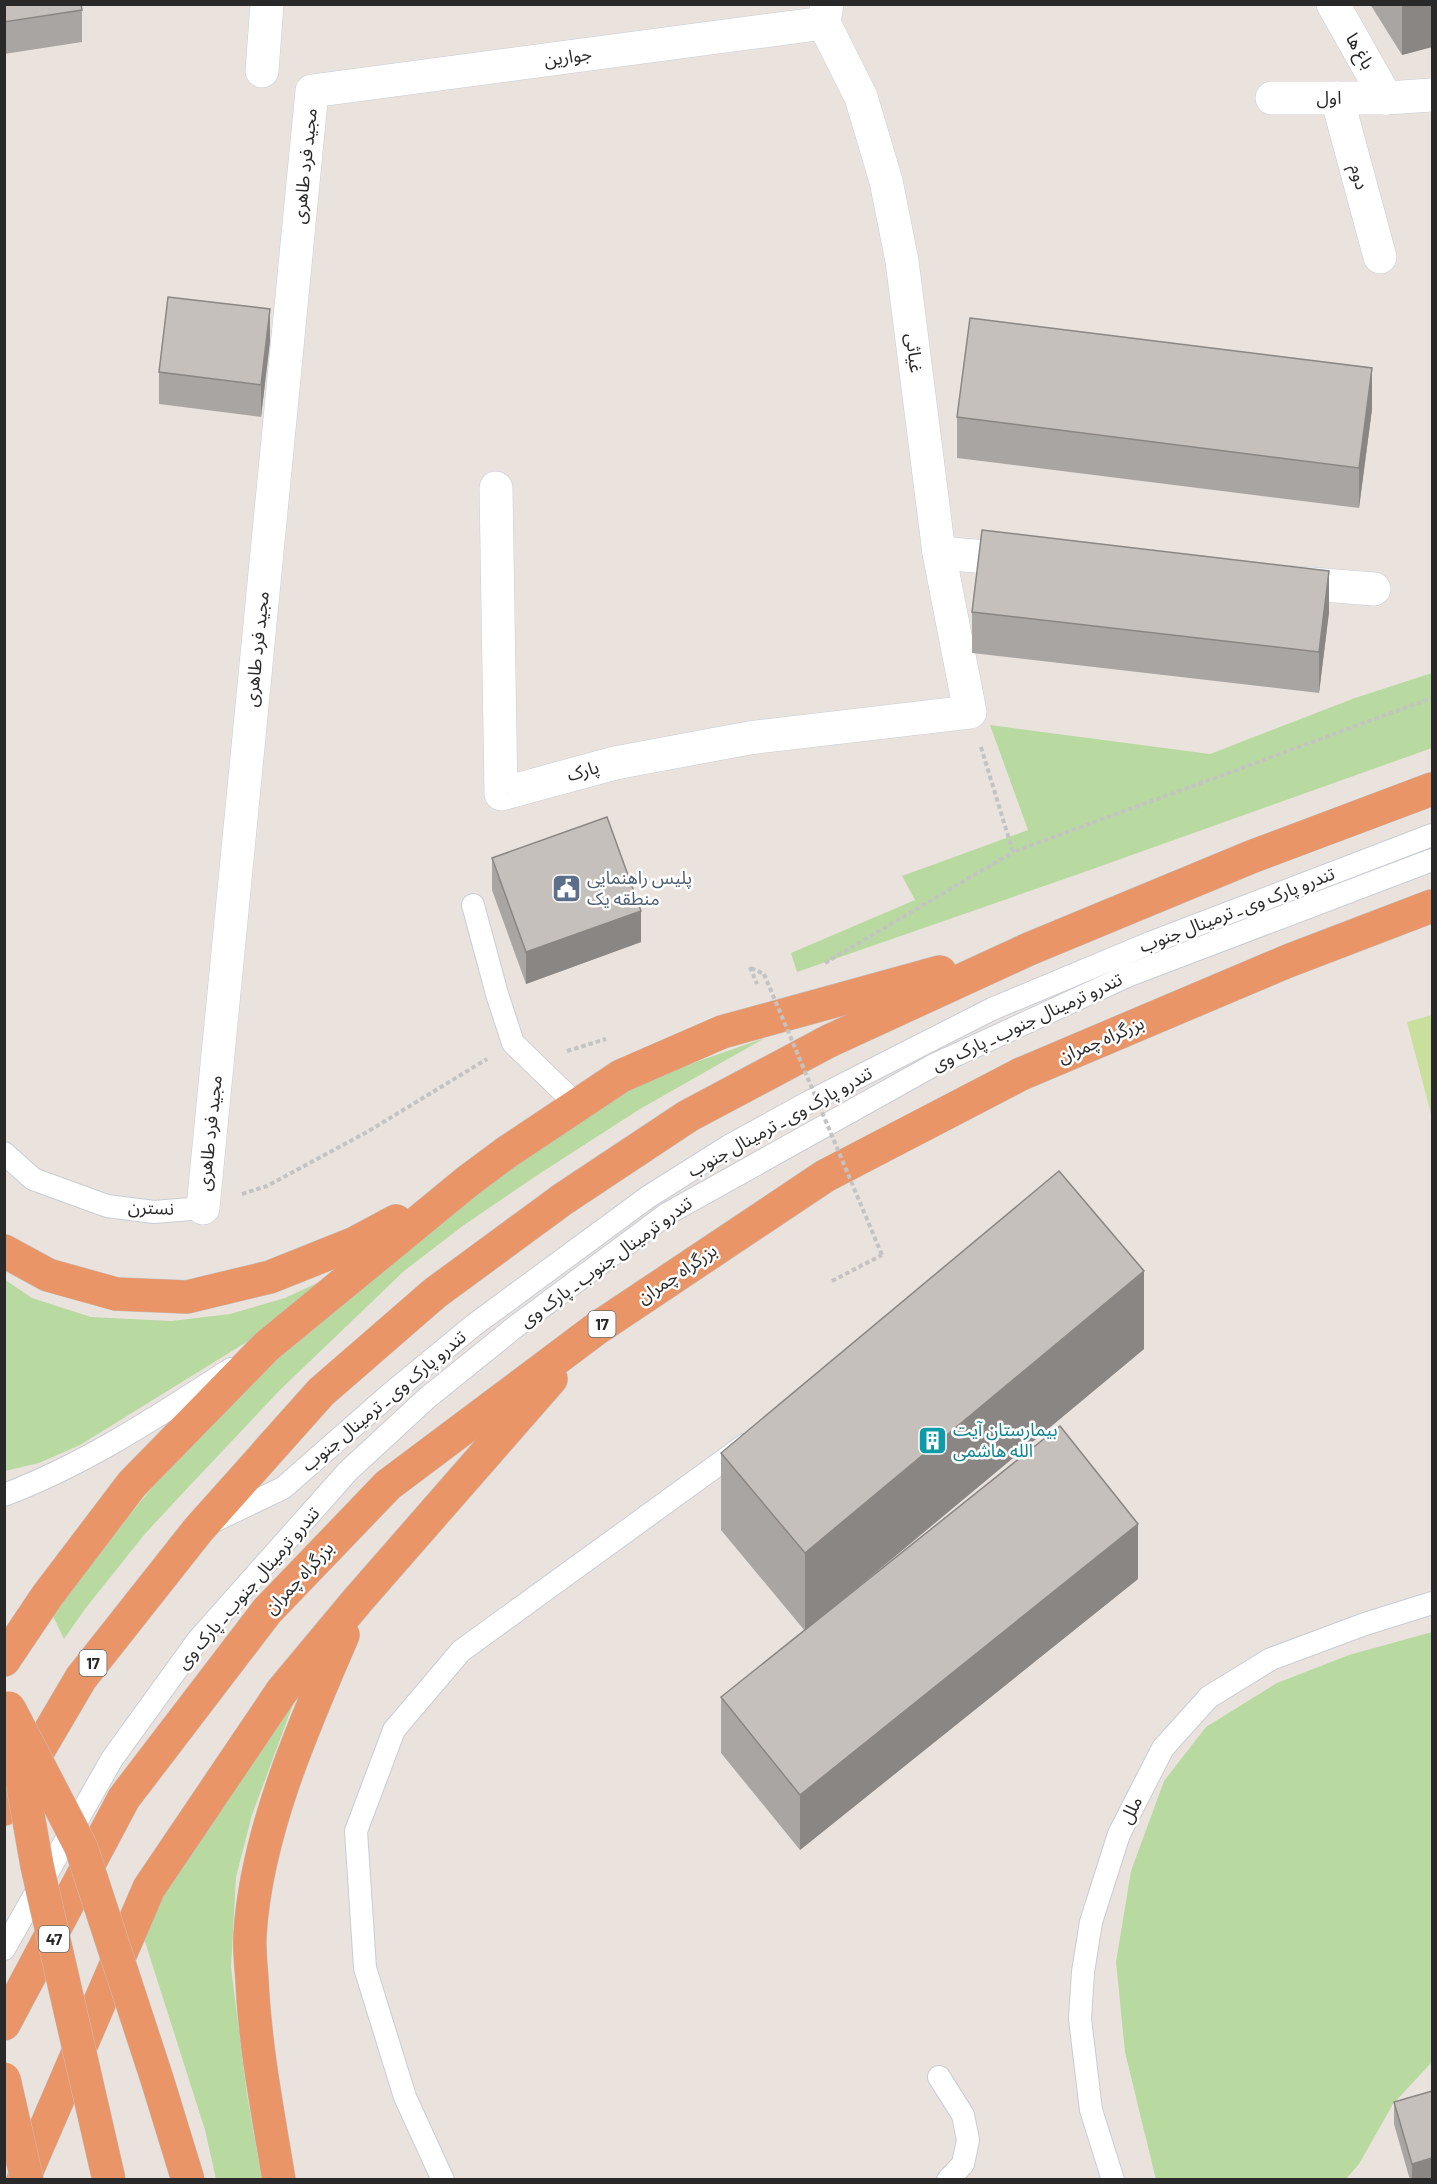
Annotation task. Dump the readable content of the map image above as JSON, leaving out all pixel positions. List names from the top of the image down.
{
  "streets": {
    "highway": ["بزرگراه چمران", "17", "47"],
    "street": [
      "باغ ها",
      "جوارین",
      "اول",
      "مجید فرد طاهری",
      "دوم",
      "غیاثی",
      "پارک"
    ],
    "lane": [
      "تندرو پارک وی ـ ترمینال جنوب",
      "تندرو ترمینال جنوب ـ پارک وی",
      "نسترن",
      "ملل"
    ]
  },
  "crossings": [
    ["باغ ها", "اول"],
    ["جوارین", "مجید فرد طاهری"],
    ["جوارین", "غیاثی"],
    ["اول", "دوم"],
    ["مجید فرد طاهری", "نسترن"],
    ["غیاثی", "پارک"],
    ["تندرو پارک وی ـ ترمینال جنوب", "17"]
  ],
  "places": {
    "public building": ["پلیس راهنمایی منطقه یک"],
    "building": ["بیمارستان آیت الله هاشمی"]
  }
}
